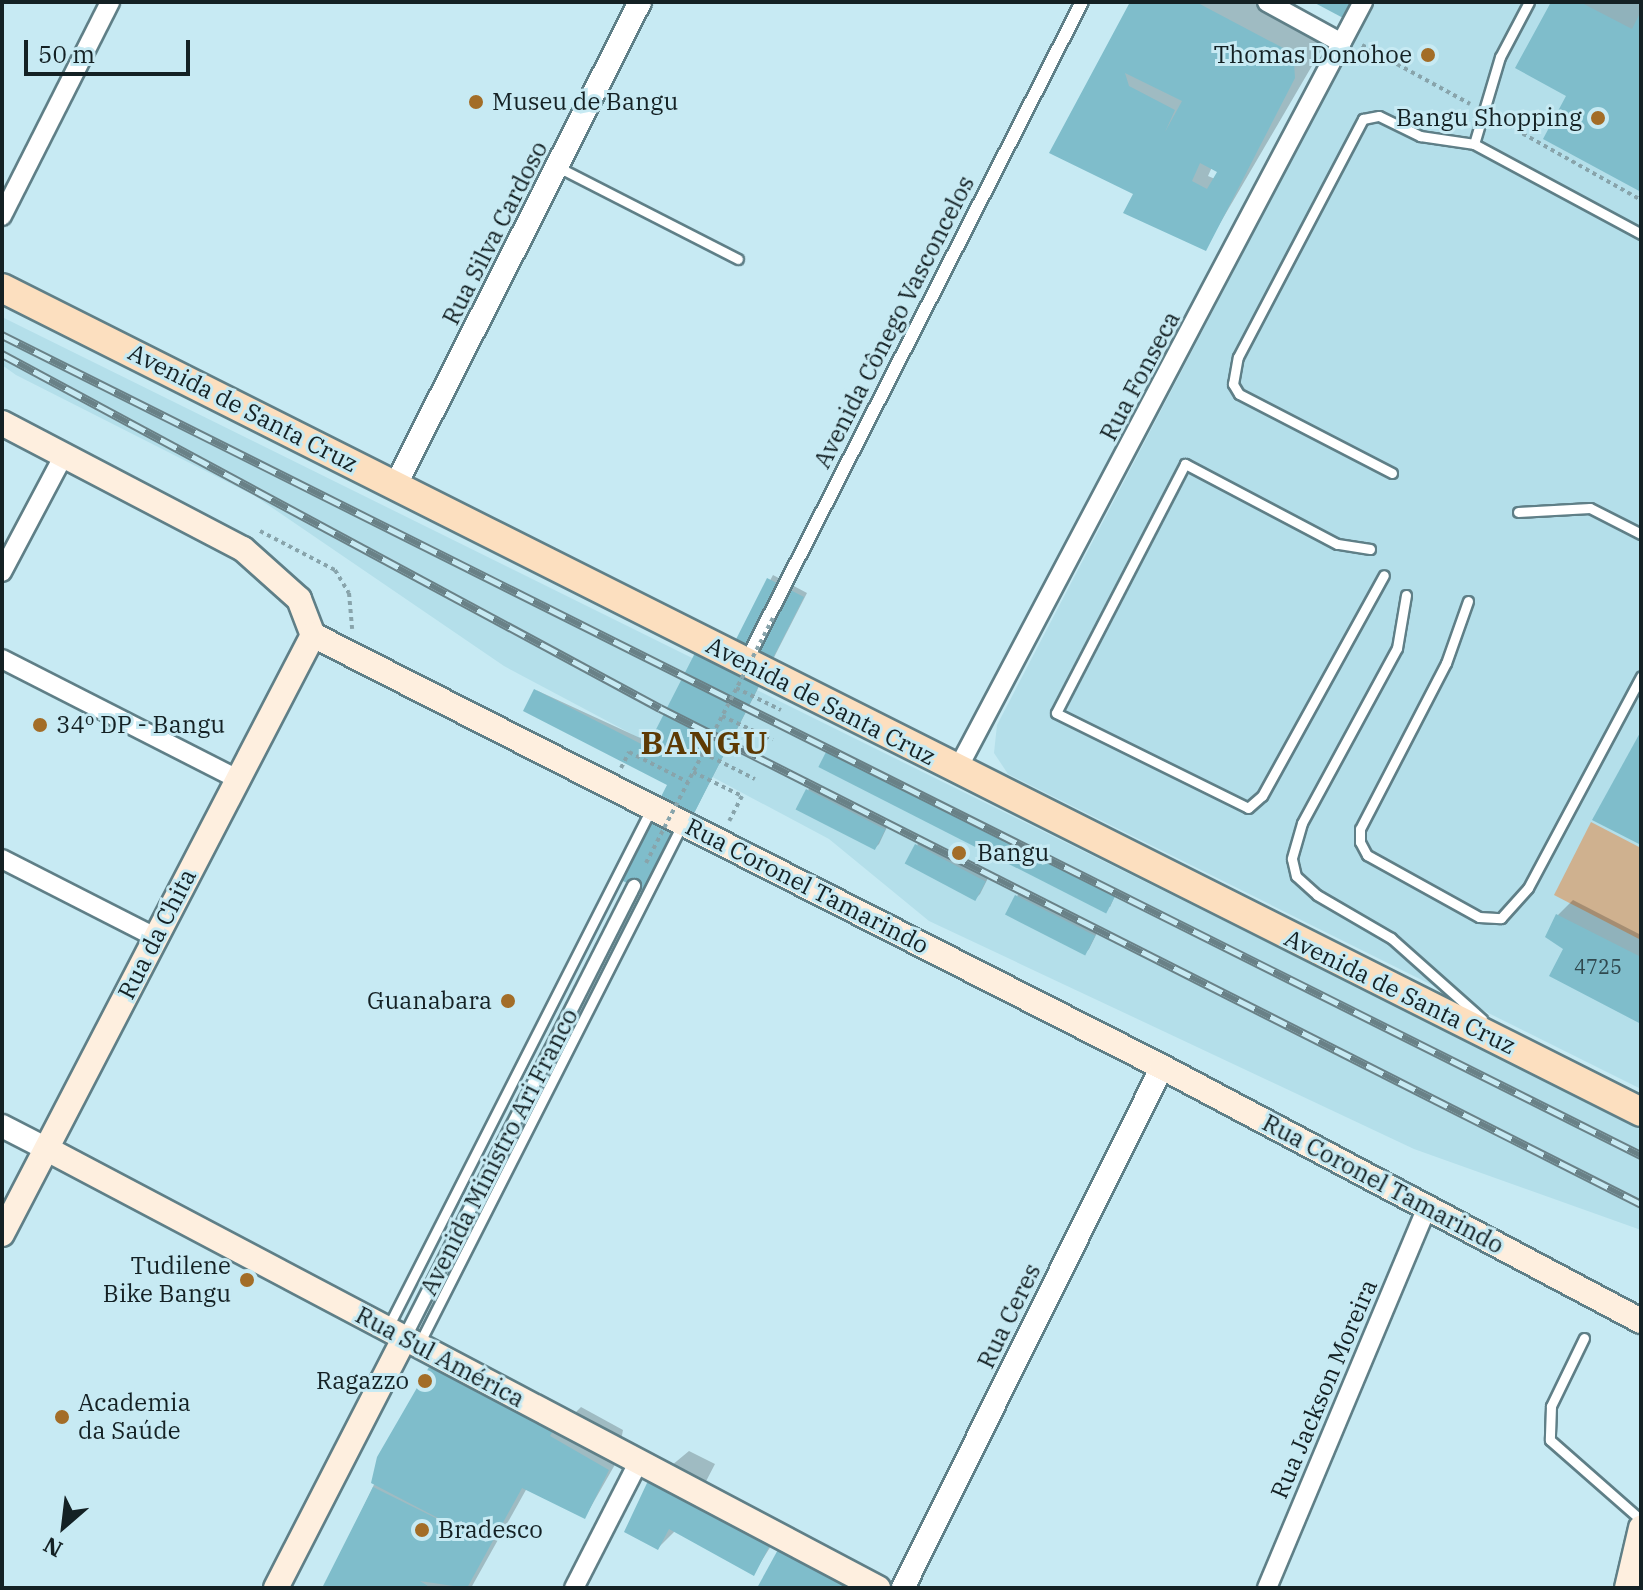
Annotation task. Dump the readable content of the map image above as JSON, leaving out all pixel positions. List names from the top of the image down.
{
  "streets": {
    "main road": [
      "Avenida de Santa Cruz",
      "Rua Coronel Tamarindo",
      "Rua da Chita",
      "Avenida Ministro Ari Franco",
      "Rua Sul América"
    ],
    "street": [
      "Rua Silva Cardoso",
      "Avenida Cônego Vasconcelos",
      "Rua Fonseca",
      "Rua Ceres",
      "Rua Jackson Moreira"
    ]
  },
  "crossings": [
    ["Rua Silva Cardoso", "Avenida de Santa Cruz"],
    ["Avenida Cônego Vasconcelos", "Avenida de Santa Cruz"],
    ["Rua Fonseca", "Avenida de Santa Cruz"],
    ["Rua Coronel Tamarindo", "Rua da Chita"],
    ["Rua Coronel Tamarindo", "Rua Ceres"],
    ["Rua Coronel Tamarindo", "Rua Jackson Moreira"],
    ["Rua da Chita", "Rua Sul América"],
    ["Avenida Ministro Ari Franco", "Rua Sul América"]
  ],
  "districts": ["BANGU"],
  "places": [
    "Thomas Donohoe",
    "Museu de Bangu",
    "Bangu Shopping",
    "34º DP - Bangu",
    "Bangu",
    "Guanabara",
    "Tudilene Bike Bangu",
    "Ragazzo",
    "Academia da Saúde",
    "Bradesco"
  ],
  "house_numbers": ["4725"],
  "scale_bar": "50 m",
  "north": "bottom left"
}
